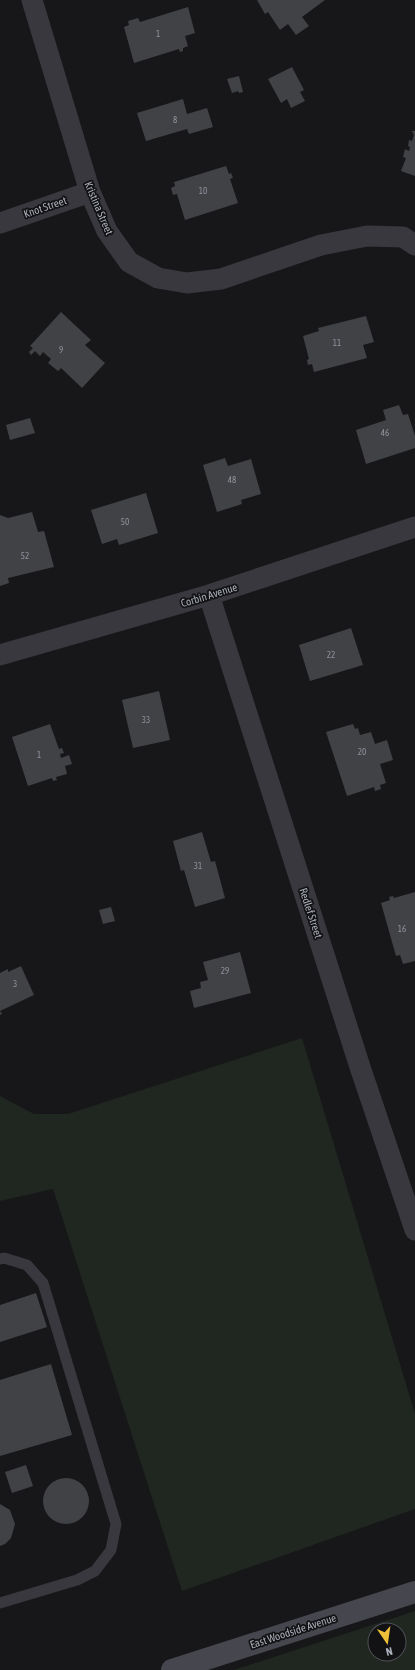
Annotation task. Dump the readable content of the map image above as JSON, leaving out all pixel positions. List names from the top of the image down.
{
  "streets": {
    "main road": ["East Woodside Avenue"],
    "street": [
      "Knot Street",
      "Kristina Street",
      "Corbin Avenue",
      "Redlef Street"
    ]
  },
  "crossings": [
    ["Knot Street", "Kristina Street"],
    ["Corbin Avenue", "Redlef Street"]
  ],
  "house_numbers": [
    "1",
    "8",
    "10",
    "11",
    "9",
    "46",
    "48",
    "50",
    "52",
    "22",
    "33",
    "20",
    "1",
    "31",
    "16",
    "29",
    "3"
  ],
  "north": "bottom"
}
